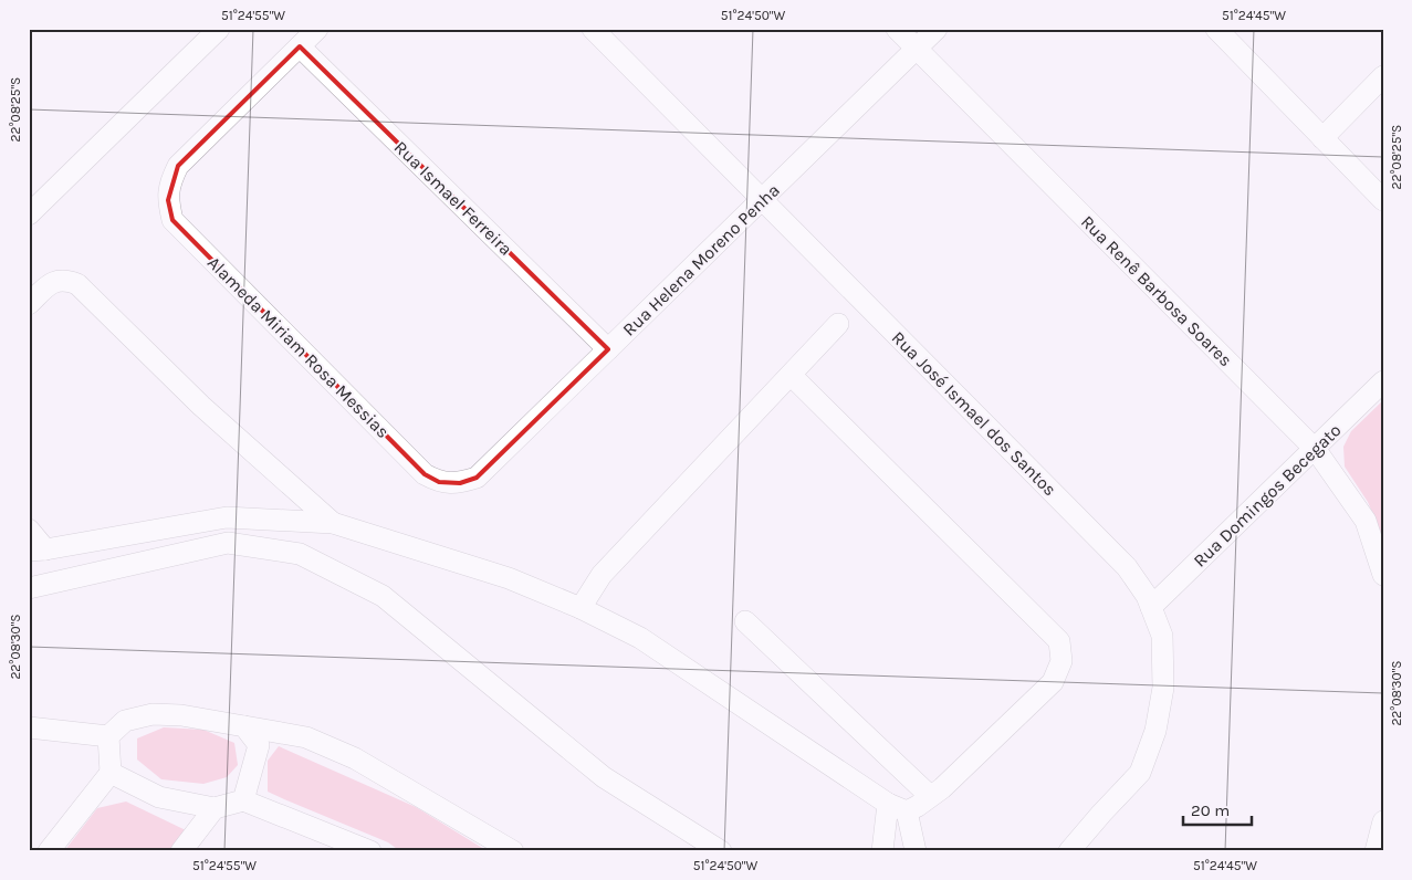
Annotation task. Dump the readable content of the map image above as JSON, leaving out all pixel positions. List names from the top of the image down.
{
  "streets": {
    "street": [
      "Rua Ismael Ferreira",
      "Rua Helena Moreno Penha",
      "Rua Renê Barbosa Soares",
      "Alameda Miriam Rosa Messias",
      "Rua José Ismael dos Santos",
      "Rua Domingos Becegato"
    ]
  },
  "crossings": [
    ["Rua Ismael Ferreira", "Rua Helena Moreno Penha"],
    ["Rua Ismael Ferreira", "Alameda Miriam Rosa Messias"],
    ["Rua Helena Moreno Penha", "Rua Renê Barbosa Soares"],
    ["Rua Helena Moreno Penha", "Alameda Miriam Rosa Messias"],
    ["Rua Helena Moreno Penha", "Rua José Ismael dos Santos"],
    ["Rua Renê Barbosa Soares", "Rua Domingos Becegato"],
    ["Rua José Ismael dos Santos", "Rua Domingos Becegato"]
  ],
  "scale_bar": "20 m",
  "coordinates": [
    "51°24'55\"W",
    "51°24'50\"W",
    "51°24'45\"W",
    "22°08'25\"S",
    "22°08'30\"S"
  ]
}
